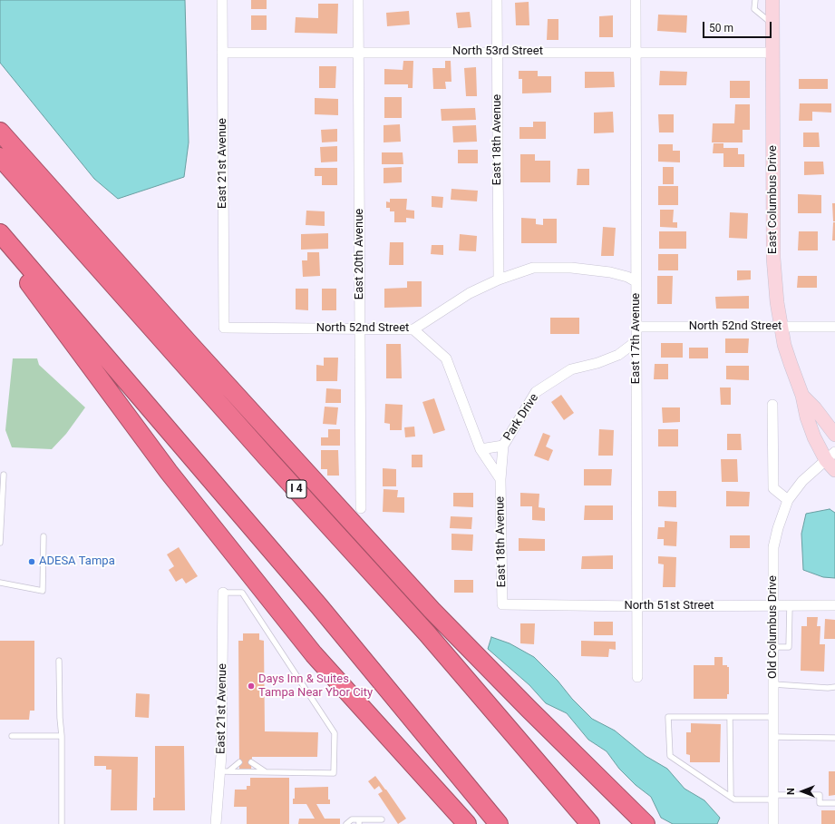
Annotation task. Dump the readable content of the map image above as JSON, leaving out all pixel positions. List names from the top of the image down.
{
  "streets": {
    "highway": ["I 4"],
    "main road": ["East Columbus Drive"],
    "street": [
      "North 53rd Street",
      "East 18th Avenue",
      "East 21st Avenue",
      "East 20th Avenue",
      "North 52nd Street",
      "East 17th Avenue",
      "Park Drive",
      "North 51st Street",
      "Old Columbus Drive"
    ]
  },
  "crossings": [
    ["North 53rd Street", "East 18th Avenue"],
    ["North 53rd Street", "East 21st Avenue"],
    ["North 53rd Street", "East Columbus Drive"],
    ["North 53rd Street", "East 20th Avenue"],
    ["North 53rd Street", "East 17th Avenue"],
    ["East 18th Avenue", "North 52nd Street"],
    ["East 18th Avenue", "Park Drive"],
    ["East 18th Avenue", "North 51st Street"],
    ["East 21st Avenue", "North 52nd Street"],
    ["East Columbus Drive", "North 52nd Street"],
    ["East Columbus Drive", "Old Columbus Drive"],
    ["East 20th Avenue", "North 52nd Street"],
    ["North 52nd Street", "East 17th Avenue"],
    ["East 17th Avenue", "Park Drive"],
    ["East 17th Avenue", "North 51st Street"],
    ["North 51st Street", "Old Columbus Drive"]
  ],
  "places": ["ADESA Tampa", "Days Inn & Suites Tampa Near Ybor City"],
  "scale_bar": "50 m",
  "north": "left"
}
